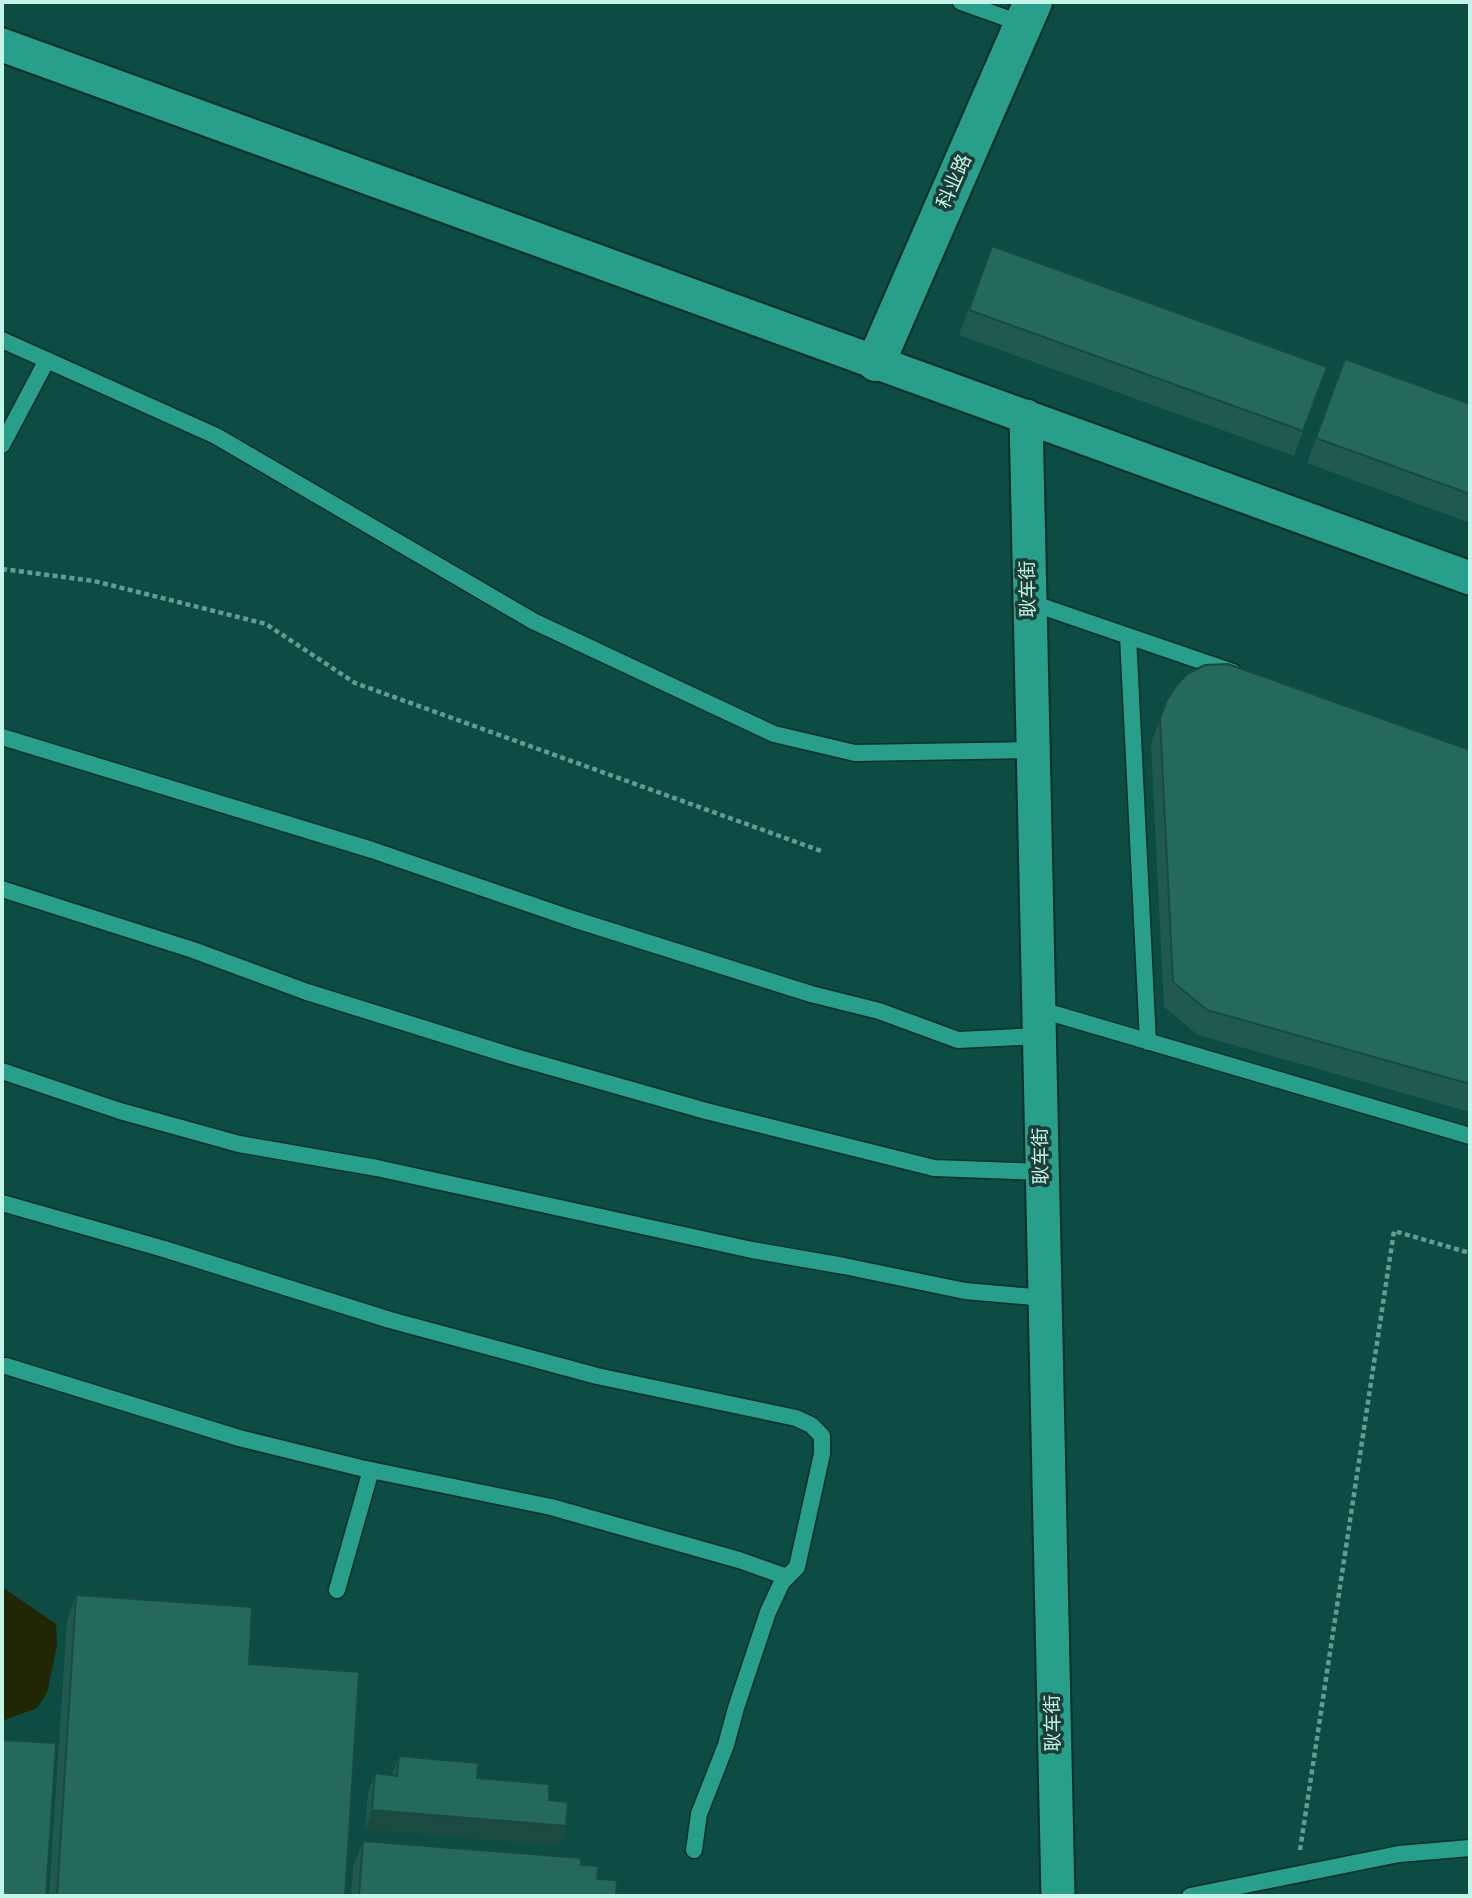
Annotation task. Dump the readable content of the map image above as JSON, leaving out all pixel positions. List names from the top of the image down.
{
  "streets": {
    "street": ["科业路", "耿车街"]
  }
}
